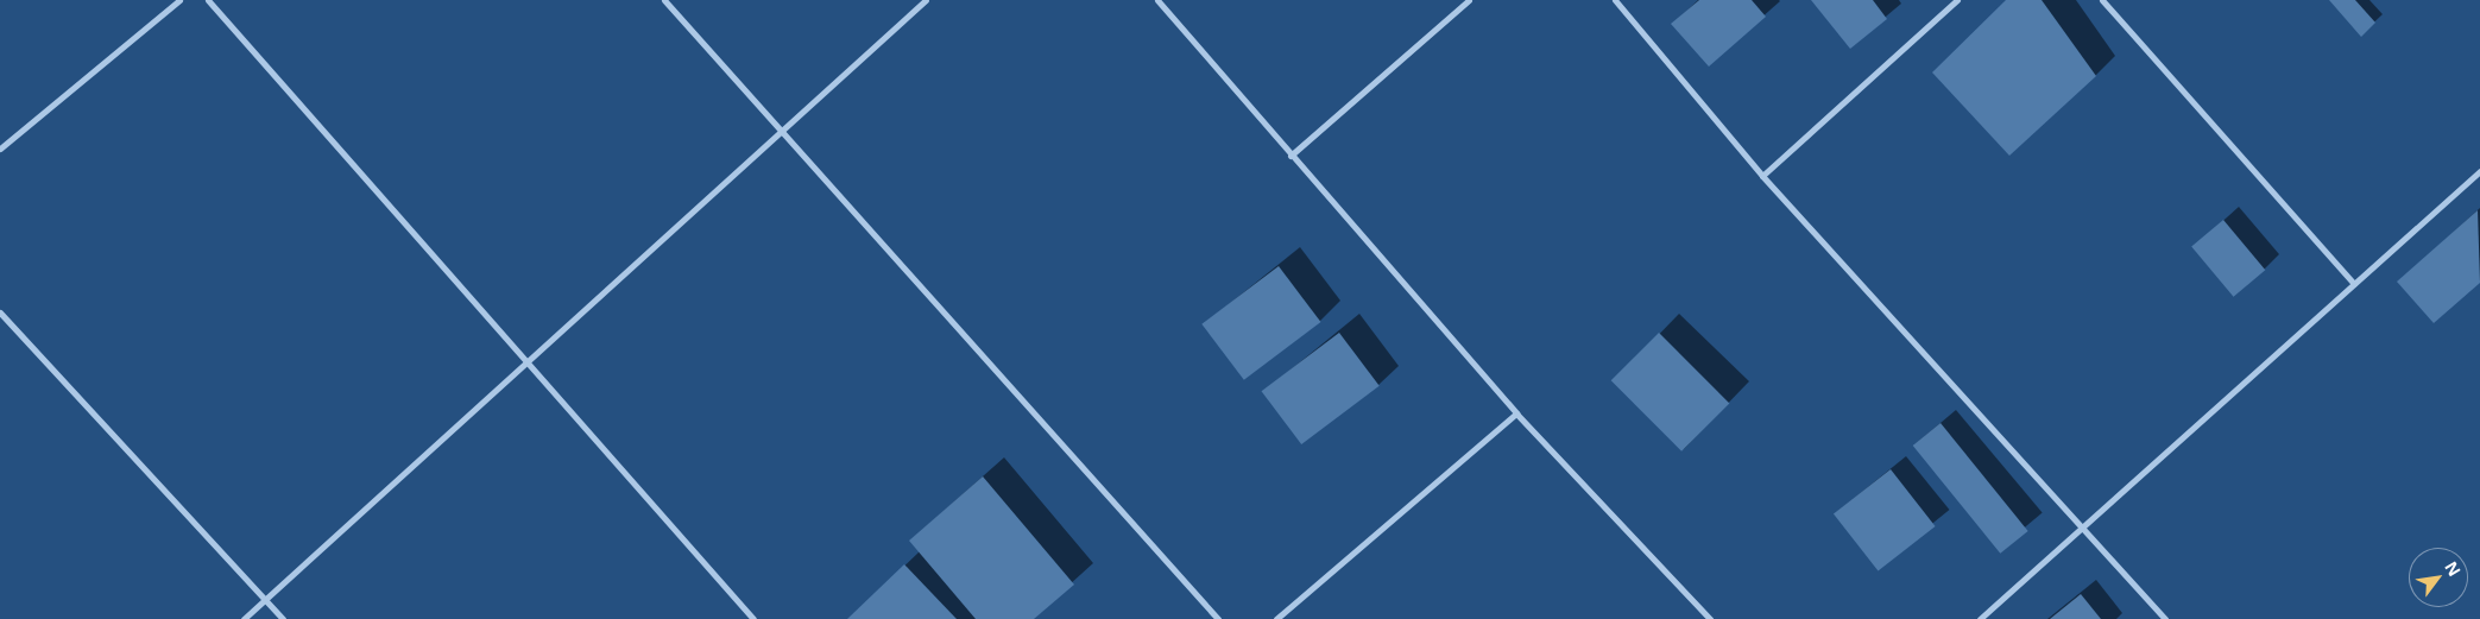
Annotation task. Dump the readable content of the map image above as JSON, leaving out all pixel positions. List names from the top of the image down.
{
  "north": "top right"
}
